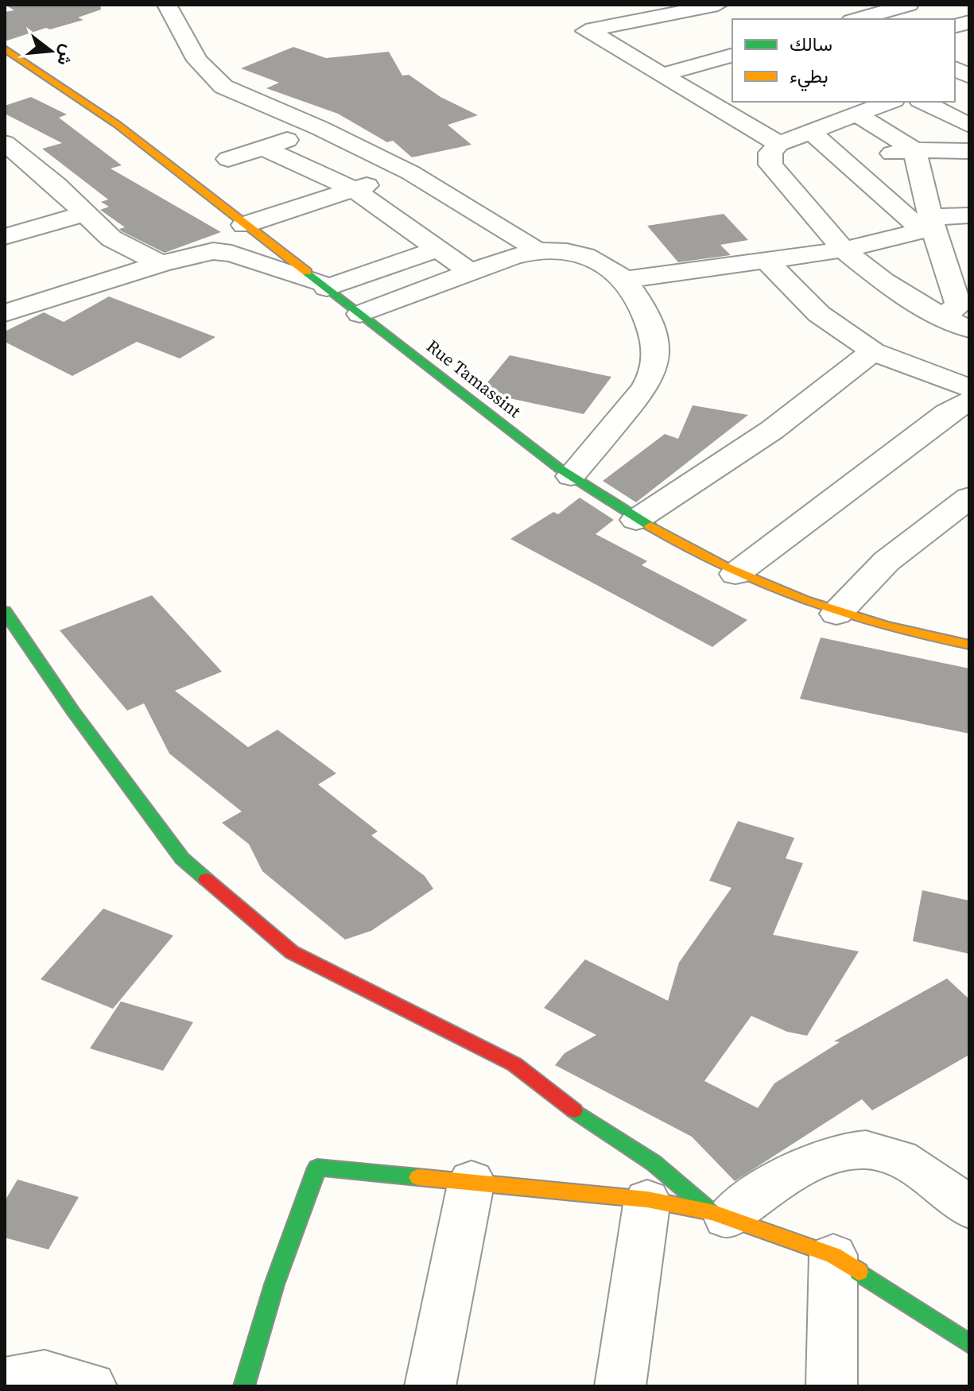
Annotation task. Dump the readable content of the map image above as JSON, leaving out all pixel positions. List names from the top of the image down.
{
  "streets": {
    "main road": ["Rue Tamassint"]
  },
  "legend": ["سالك", "بطيء"],
  "north": "right"
}
